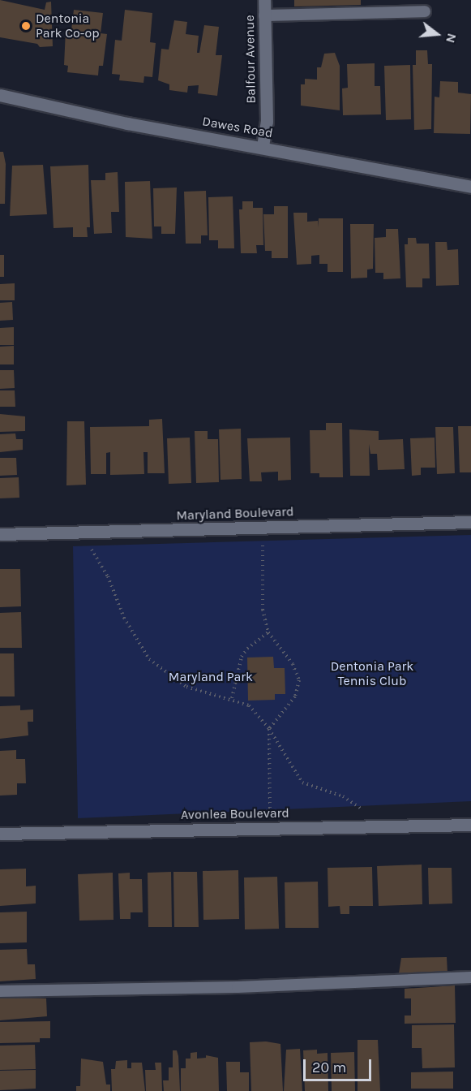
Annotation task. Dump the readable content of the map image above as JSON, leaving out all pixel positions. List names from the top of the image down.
{
  "streets": {
    "street": [
      "Balfour Avenue",
      "Dawes Road",
      "Maryland Boulevard",
      "Avonlea Boulevard"
    ]
  },
  "crossings": [
    ["Balfour Avenue", "Dawes Road"]
  ],
  "parks": ["Dentonia Park Tennis Club", "Maryland Park"],
  "places": ["Dentonia Park Co-op"],
  "scale_bar": "20 m",
  "north": "right"
}
